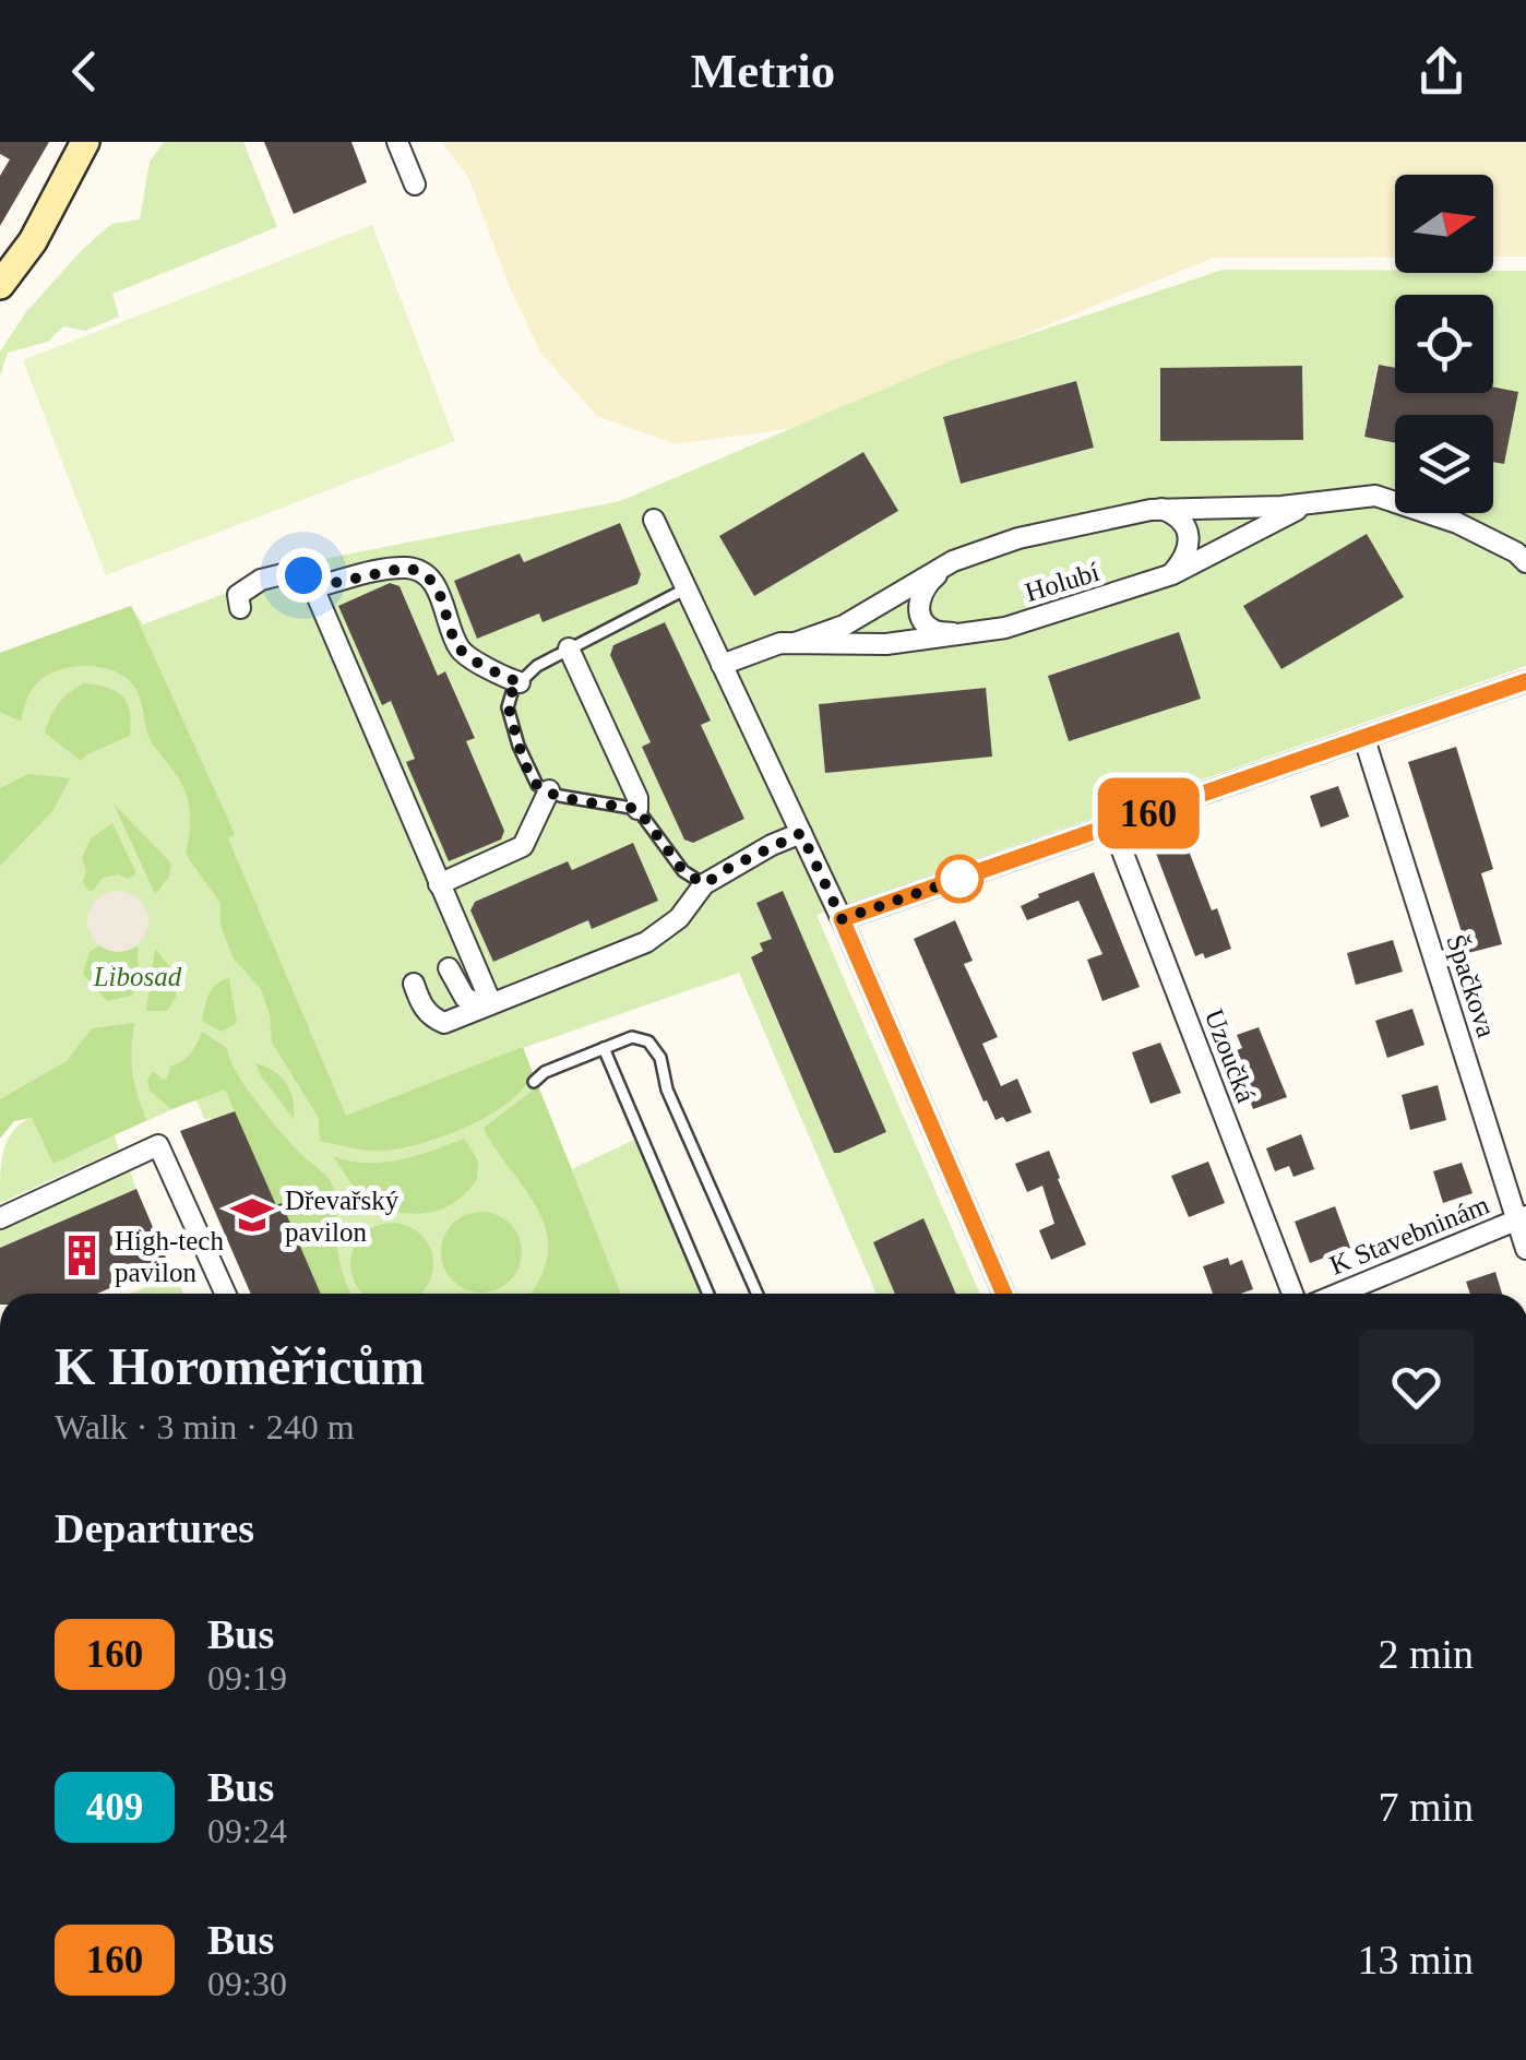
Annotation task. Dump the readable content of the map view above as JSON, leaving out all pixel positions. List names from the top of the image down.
{
  "streets": {
    "street": [
      "Holubí",
      "Špačkova",
      "Uzoučká",
      "K Stavebninám"
    ]
  },
  "crossings": [
    ["Špačkova", "K Stavebninám"]
  ],
  "parks": ["Libosad"],
  "places": {
    "school or university": ["Dřevařský pavilon"],
    "building": ["High-tech pavilon"]
  },
  "lines": ["bus line 160"],
  "north": "right",
  "page": {
    "header": "Metrio",
    "on_map": "160",
    "heading": [
      ["K Horoměřicům", "Walk · 3 min · 240 m"],
      "Departures"
    ],
    "list": [
      {
        "mark": "160",
        "name": "Bus",
        "note": "09:19",
        "value": "2 min"
      },
      {
        "mark": "409",
        "name": "Bus",
        "note": "09:24",
        "value": "7 min"
      },
      {
        "mark": "160",
        "name": "Bus",
        "note": "09:30",
        "value": "13 min"
      }
    ]
  }
}
